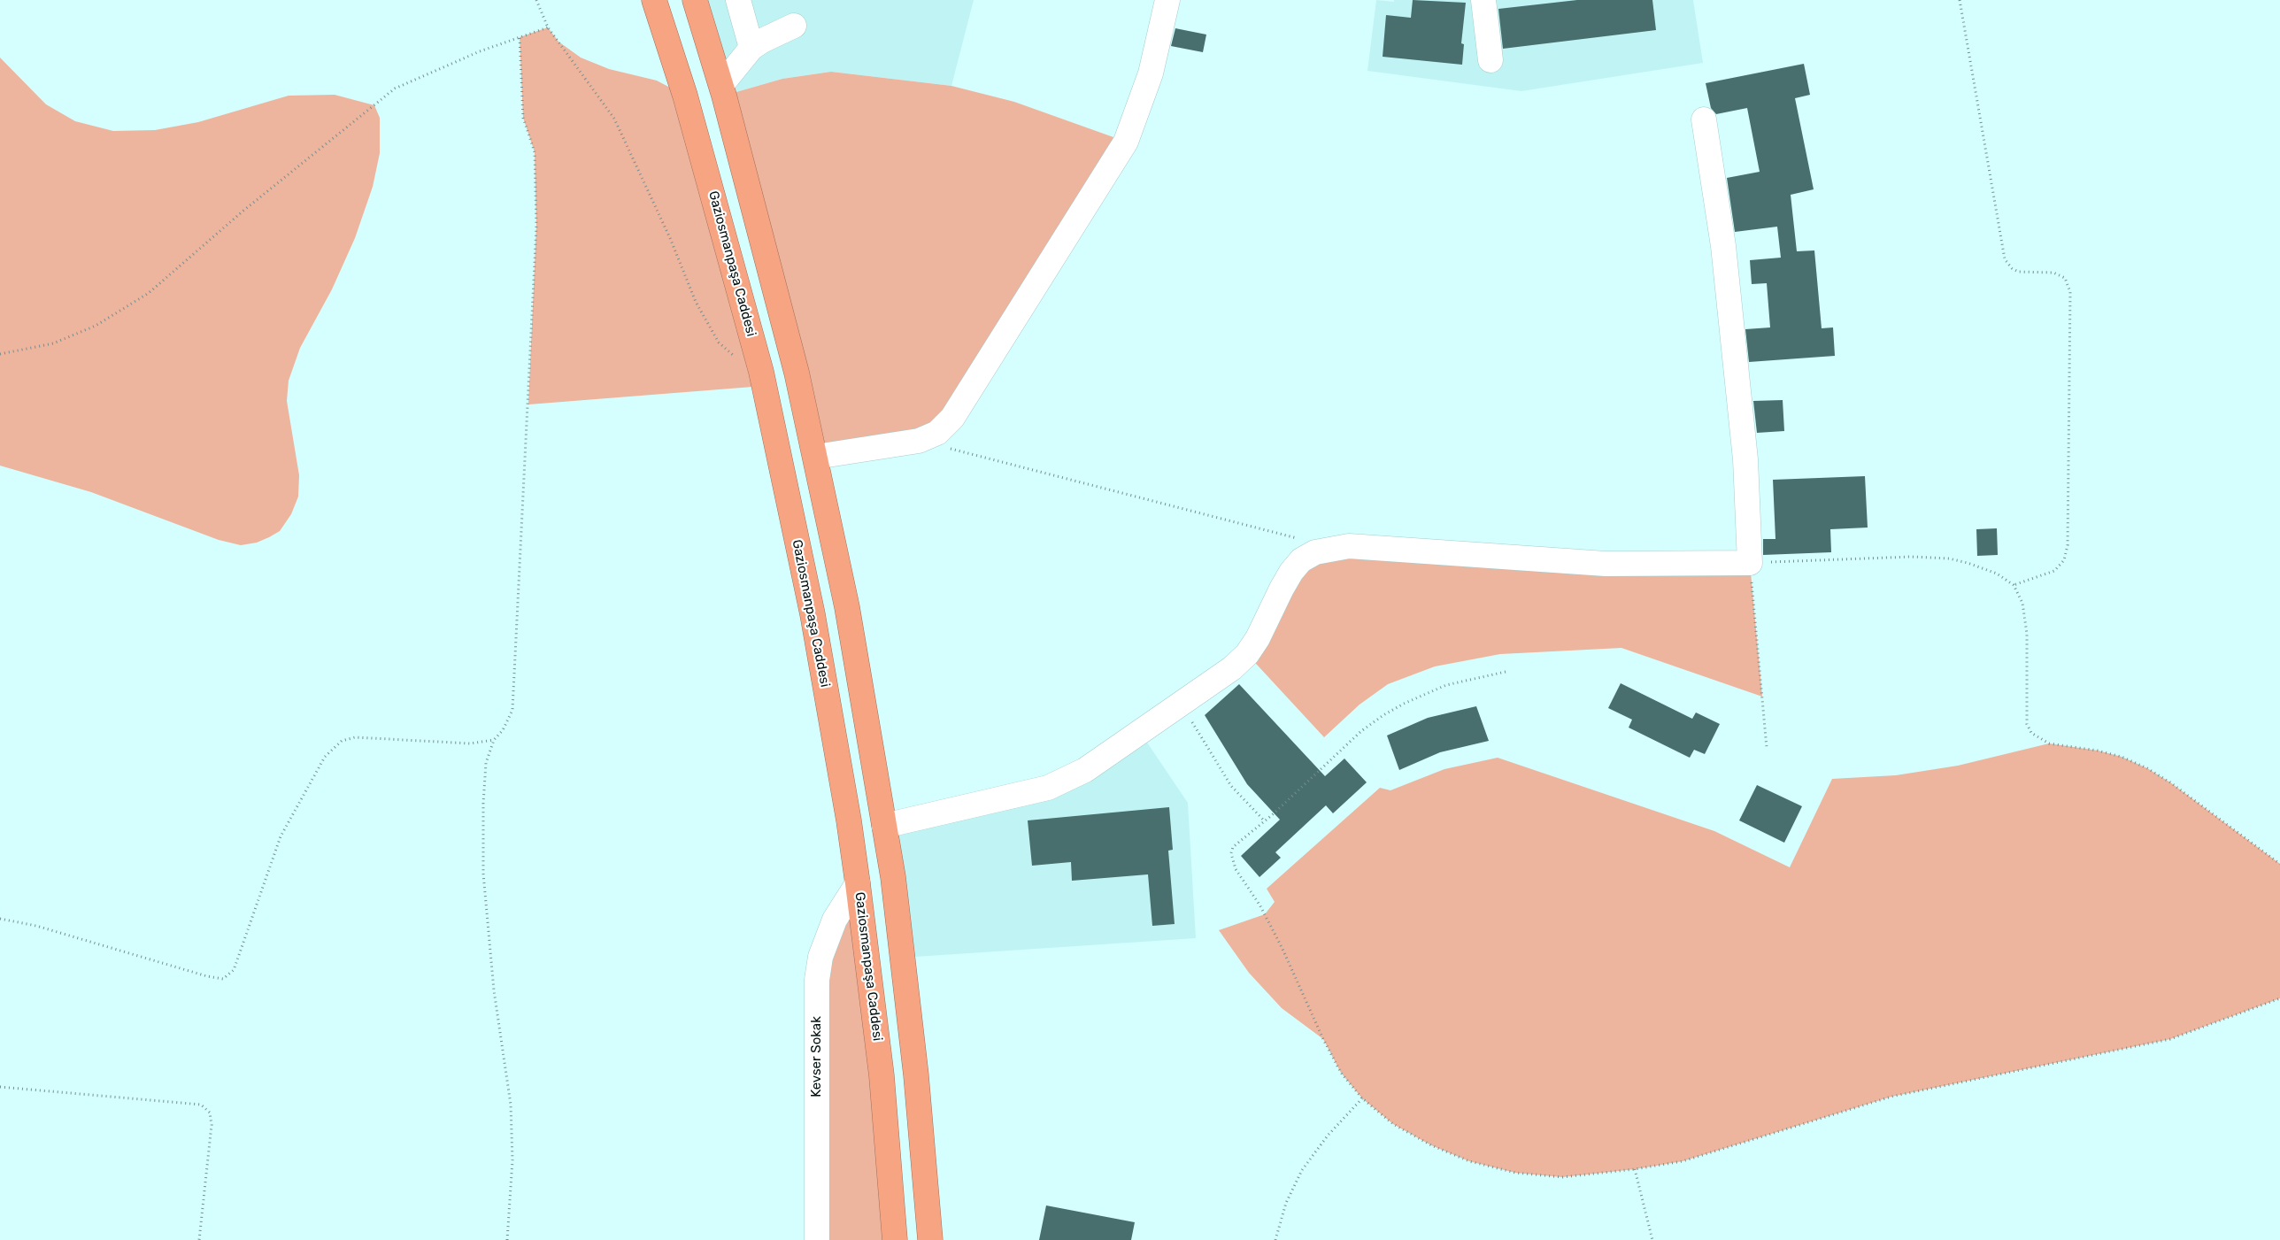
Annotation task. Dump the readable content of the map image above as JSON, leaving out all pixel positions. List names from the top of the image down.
{
  "streets": {
    "highway": ["Gaziosmanpaşa Caddesi"],
    "street": ["Kevser Sokak"]
  },
  "crossings": [
    ["Gaziosmanpaşa Caddesi", "Kevser Sokak"]
  ]
}
